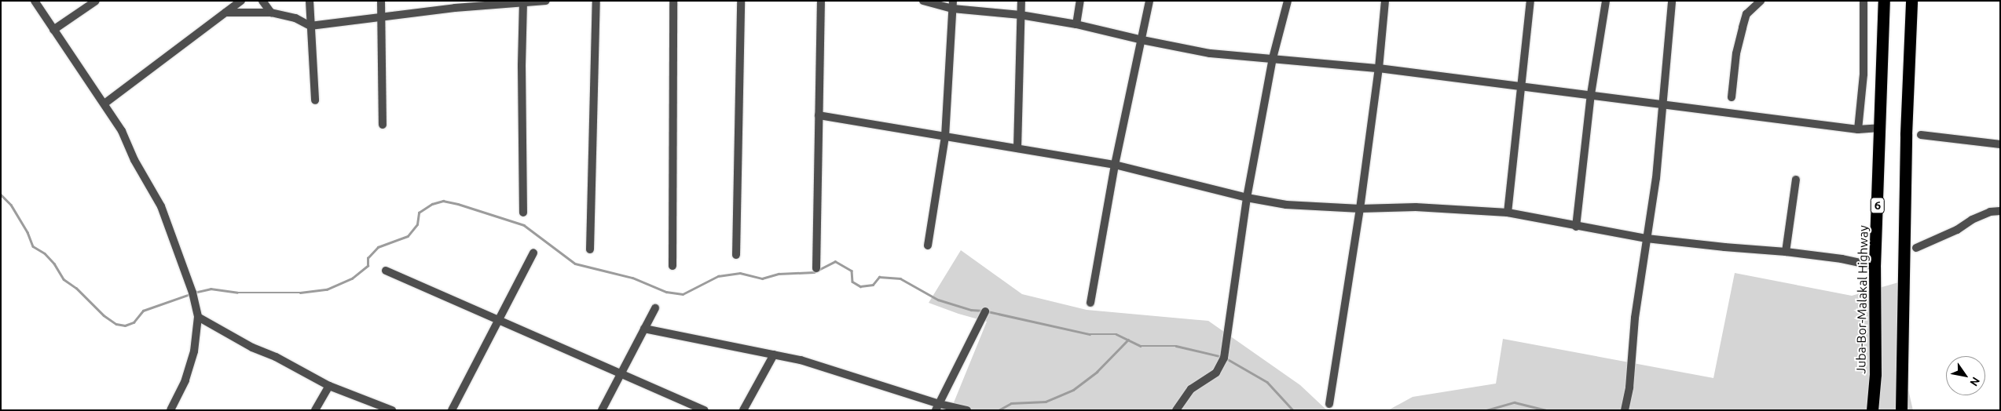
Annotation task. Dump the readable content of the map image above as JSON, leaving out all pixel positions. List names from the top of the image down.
{
  "streets": {
    "highway": ["6", "Juba-Bor-Malakal Highway"]
  },
  "north": "bottom right"
}
